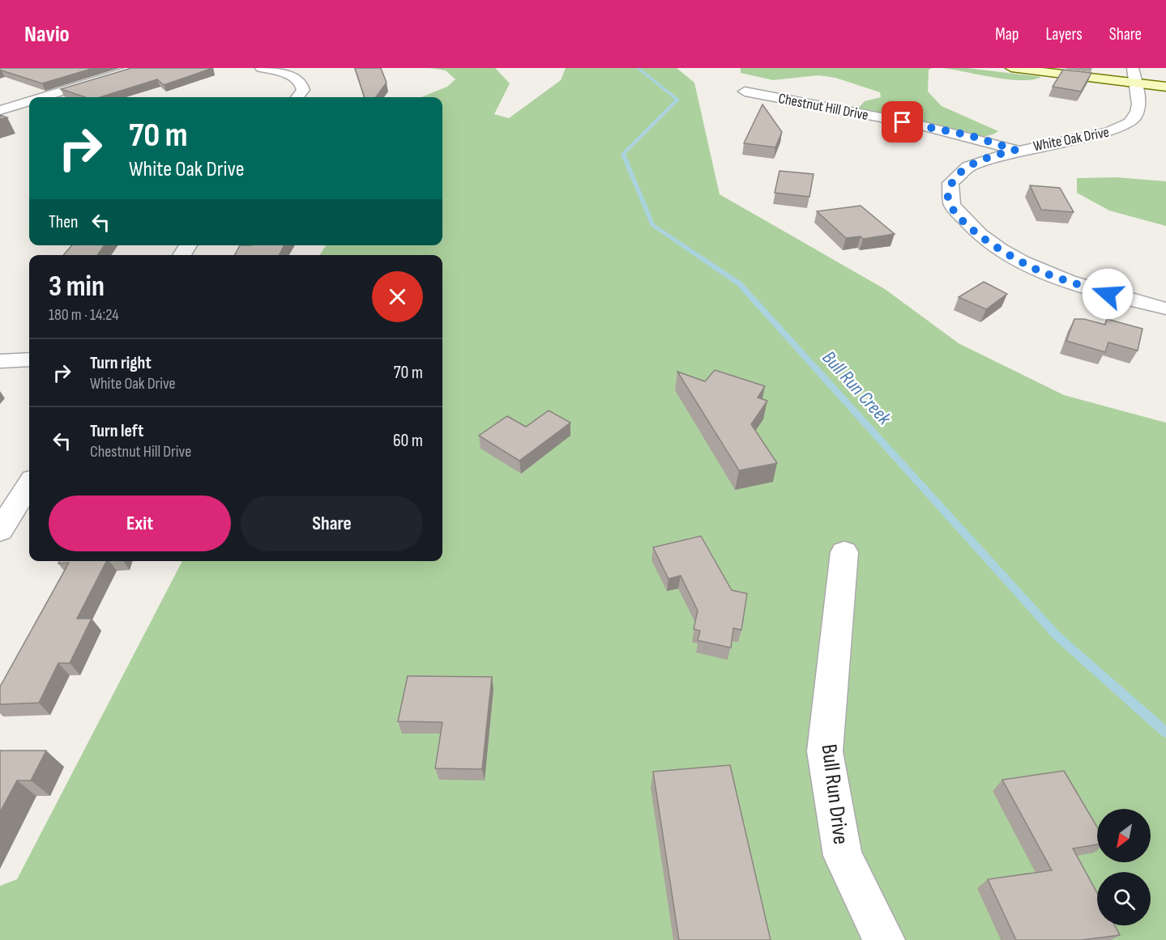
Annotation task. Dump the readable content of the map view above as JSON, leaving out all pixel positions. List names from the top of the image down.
{
  "streets": {
    "street": ["Chestnut Hill Drive", "White Oak Drive", "Bull Run Drive"]
  },
  "crossings": [
    ["Chestnut Hill Drive", "White Oak Drive"]
  ],
  "water": ["Bull Run Creek"],
  "north": "bottom left",
  "page": {
    "header": "Navio",
    "nav": ["Map", "Layers", "Share"],
    "turn": ["70 m", "White Oak Drive"],
    "then": "Then",
    "heading": ["3 min", "180 m · 14:24"],
    "list": [
      {
        "name": "Turn right",
        "note": "White Oak Drive",
        "value": "70 m"
      },
      {
        "name": "Turn left",
        "note": "Chestnut Hill Drive",
        "value": "60 m"
      }
    ],
    "buttons": ["Exit", "Share"]
  }
}
